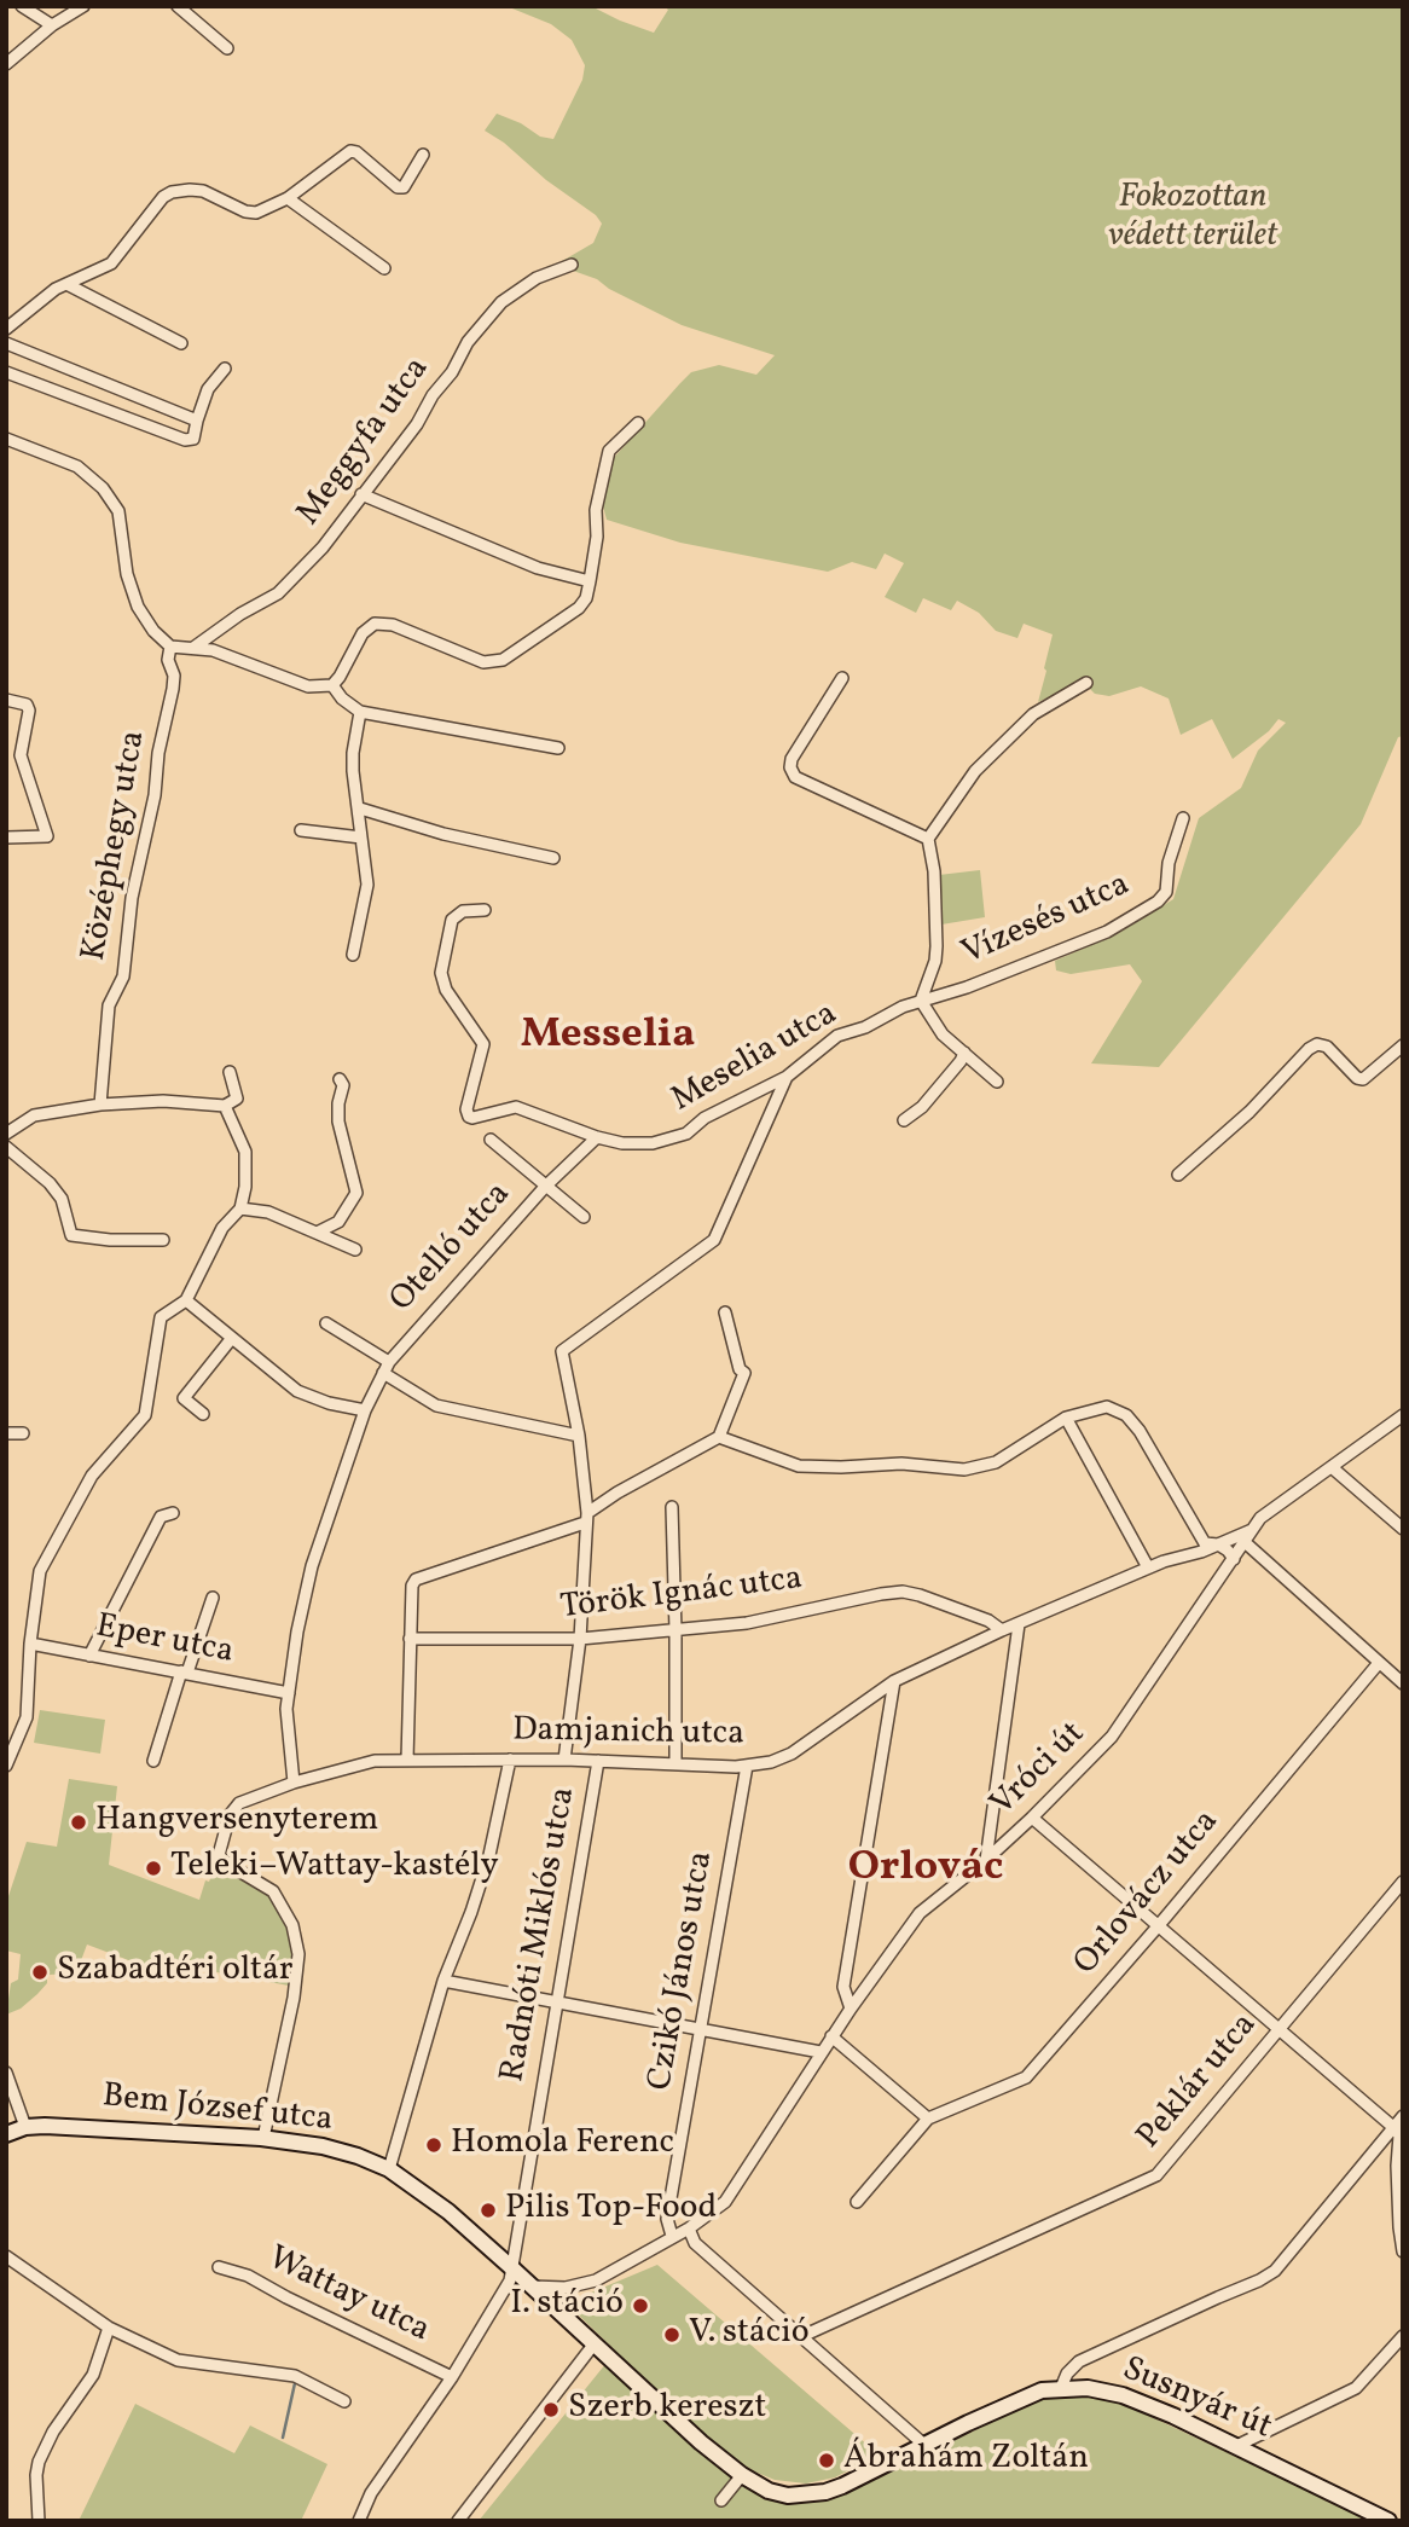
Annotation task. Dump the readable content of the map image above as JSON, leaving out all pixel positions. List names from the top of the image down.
{
  "streets": {
    "street": [
      "Meggyfa utca",
      "Középhegy utca",
      "Vízesés utca",
      "Meselia utca",
      "Otelló utca",
      "Török Ignác utca",
      "Eper utca",
      "Damjanich utca",
      "Vróci út",
      "Orlovácz utca",
      "Radnóti Miklós utca",
      "Czikó János utca",
      "Peklár utca",
      "Bem József utca",
      "Wattay utca",
      "Susnyár út"
    ]
  },
  "crossings": [
    ["Vízesés utca", "Meselia utca"],
    ["Meselia utca", "Otelló utca"],
    ["Otelló utca", "Eper utca"],
    ["Otelló utca", "Damjanich utca"],
    ["Török Ignác utca", "Damjanich utca"],
    ["Damjanich utca", "Vróci út"],
    ["Damjanich utca", "Radnóti Miklós utca"],
    ["Damjanich utca", "Czikó János utca"],
    ["Damjanich utca", "Bem József utca"],
    ["Vróci út", "Czikó János utca"],
    ["Vróci út", "Bem József utca"],
    ["Radnóti Miklós utca", "Bem József utca"],
    ["Radnóti Miklós utca", "Wattay utca"],
    ["Bem József utca", "Susnyár út"]
  ],
  "districts": ["Messelia", "Orlovác"],
  "parks": ["Fokozottan védett terület"],
  "places": [
    "Hangversenyterem",
    "Teleki–Wattay-kastély",
    "Szabadtéri oltár",
    "Homola Ferenc",
    "Pilis Top-Food",
    "I. stáció",
    "V. stáció",
    "Szerb kereszt",
    "Ábrahám Zoltán"
  ]
}
